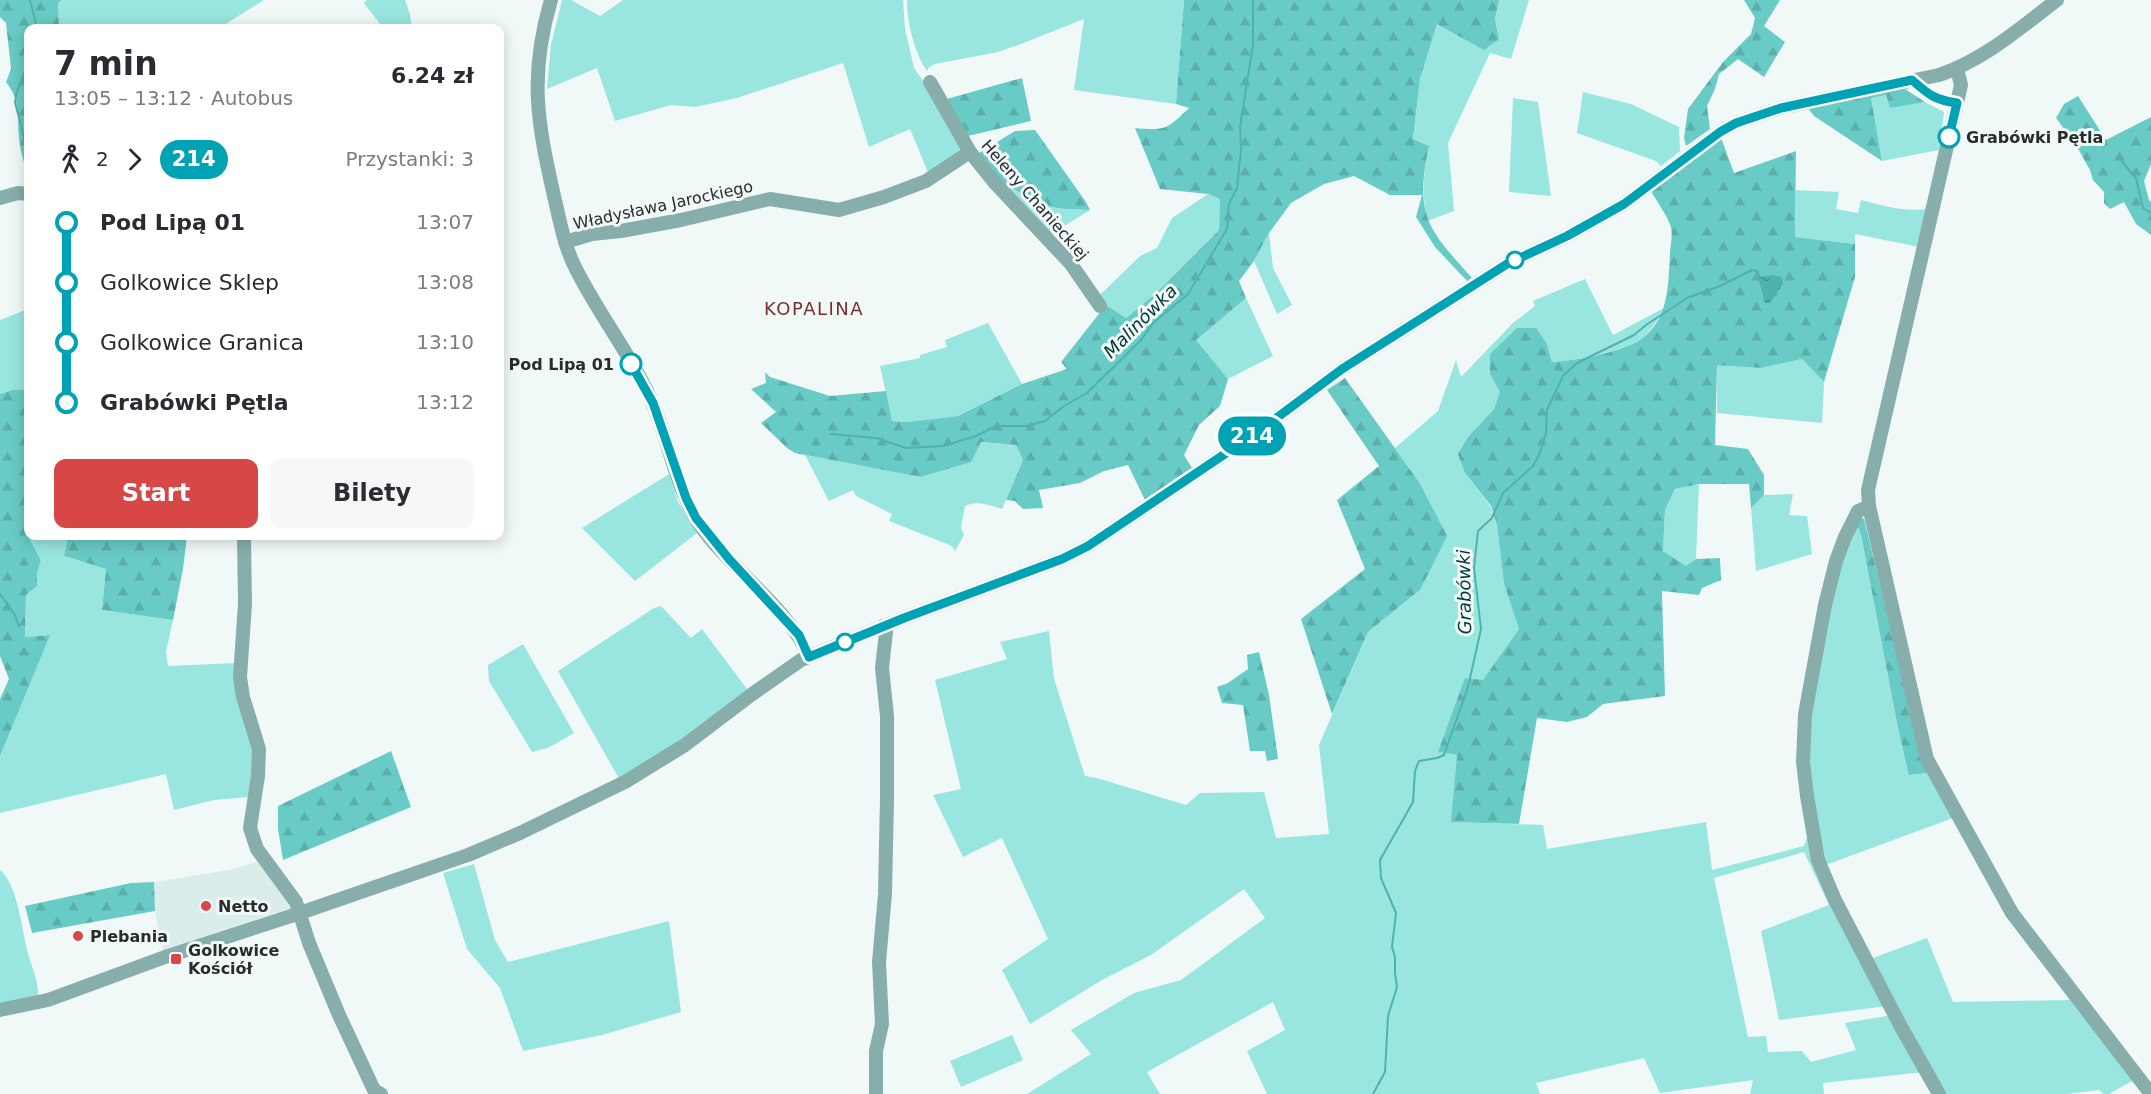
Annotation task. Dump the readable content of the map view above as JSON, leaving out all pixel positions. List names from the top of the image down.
{
  "streets": {
    "street": ["Heleny Chanieckiej", "Władysława Jarockiego"]
  },
  "crossings": [
    ["Heleny Chanieckiej", "Władysława Jarockiego"]
  ],
  "districts": ["KOPALINA"],
  "water": ["Malinówka", "Grabówki"],
  "places": {
    "other": [
      "Grabówki Pętla",
      "Pod Lipą 01",
      "Netto",
      "Plebania"
    ],
    "transit": ["Golkowice Kościół"]
  },
  "lines": ["bus line 214"],
  "page": {
    "on_map": "214",
    "heading": ["7 min", "13:05 – 13:12 · Autobus", "6.24 zł"],
    "legs": ["2", "214", "Przystanki: 3"],
    "list": [
      {
        "name": "Pod Lipą 01",
        "value": "13:07"
      },
      {
        "name": "Golkowice Sklep",
        "value": "13:08"
      },
      {
        "name": "Golkowice Granica",
        "value": "13:10"
      },
      {
        "name": "Grabówki Pętla",
        "value": "13:12"
      }
    ],
    "buttons": ["Start", "Bilety"]
  }
}
